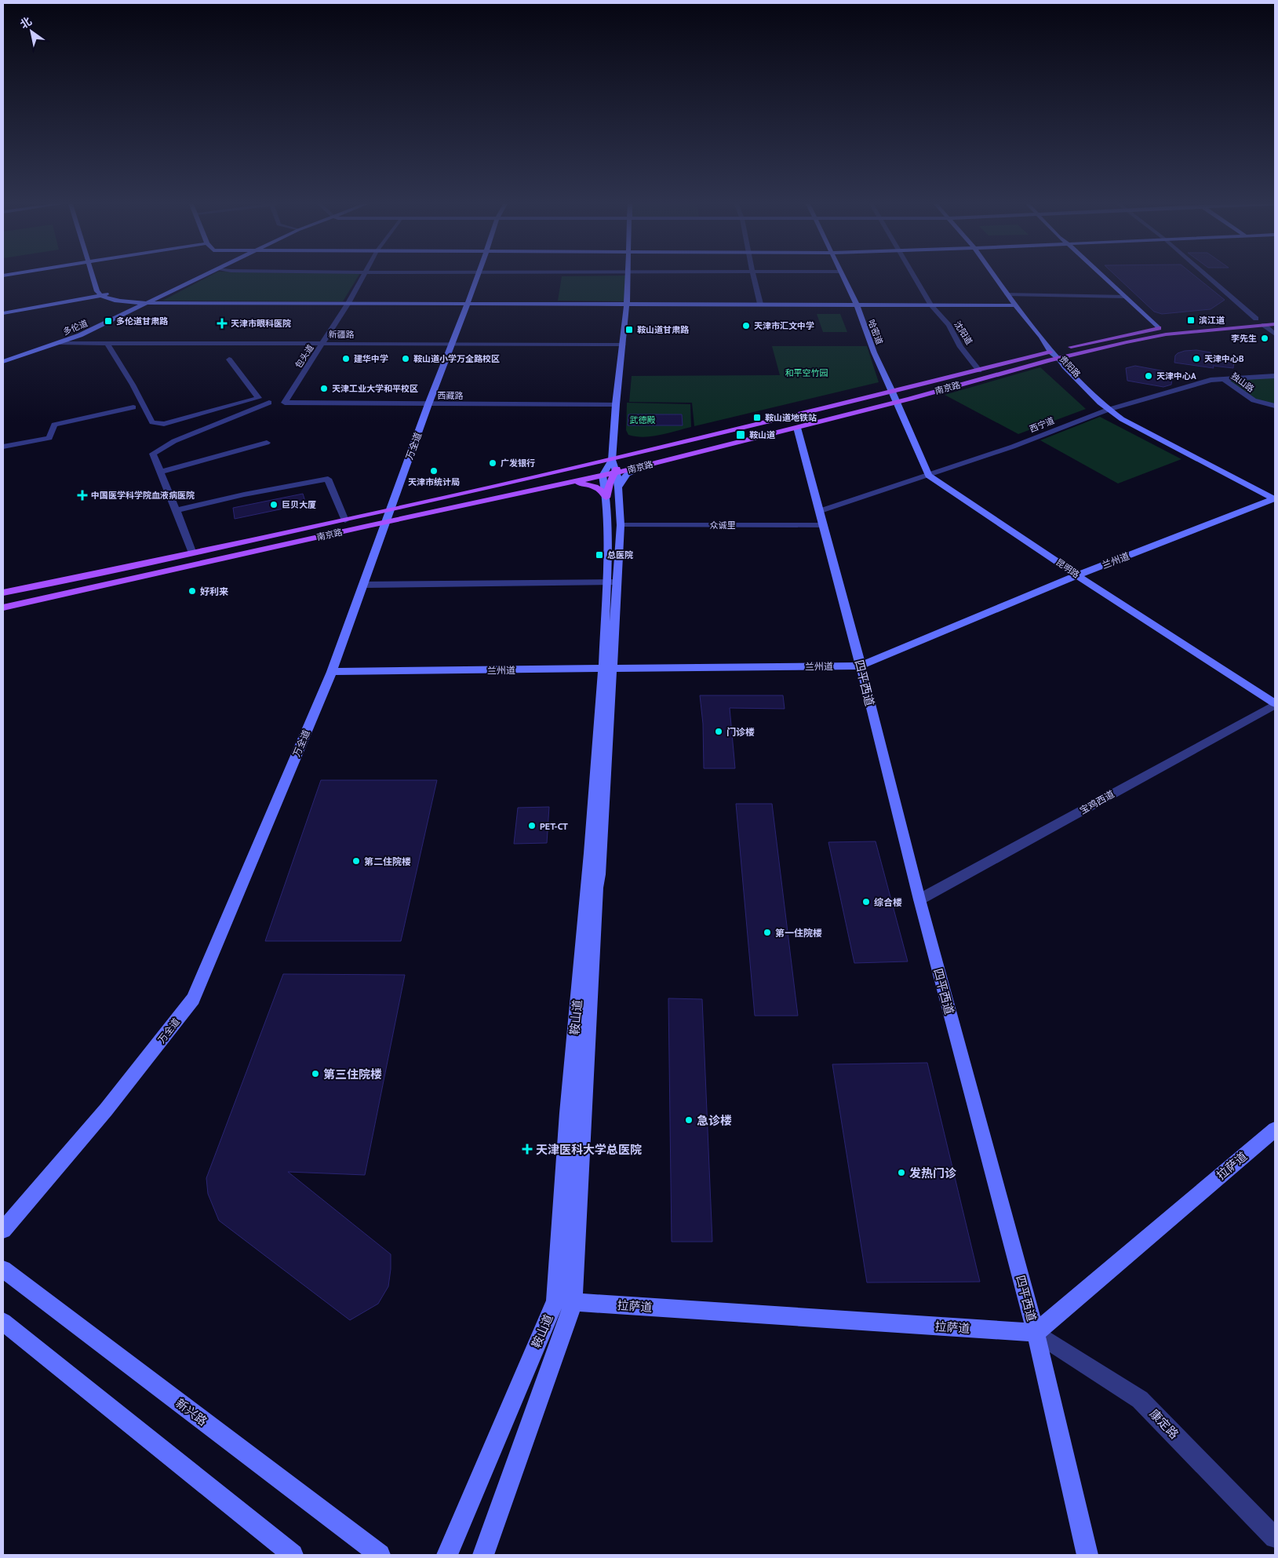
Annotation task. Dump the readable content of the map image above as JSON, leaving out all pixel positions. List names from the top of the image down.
{
  "streets": {
    "main road": ["南京路"],
    "street": [
      "多伦道",
      "哈密道",
      "沈阳道",
      "新疆路",
      "包头道",
      "贵阳路",
      "独山路",
      "西藏路",
      "西宁道",
      "万全道",
      "众诚里",
      "兰州道",
      "昆明路",
      "四平西道",
      "宝鸡西道",
      "鞍山道",
      "拉萨道",
      "新兴路",
      "康定路"
    ]
  },
  "crossings": [
    ["多伦道", "新疆路"],
    ["哈密道", "南京路"],
    ["沈阳道", "南京路"],
    ["新疆路", "包头道"],
    ["新疆路", "万全道"],
    ["新疆路", "鞍山道"],
    ["包头道", "西藏路"],
    ["贵阳路", "南京路"],
    ["贵阳路", "西宁道"],
    ["贵阳路", "兰州道"],
    ["独山路", "西宁道"],
    ["南京路", "万全道"],
    ["南京路", "四平西道"],
    ["南京路", "鞍山道"],
    ["西藏路", "万全道"],
    ["西藏路", "鞍山道"],
    ["西宁道", "昆明路"],
    ["西宁道", "四平西道"],
    ["万全道", "兰州道"],
    ["众诚里", "四平西道"],
    ["众诚里", "鞍山道"],
    ["兰州道", "昆明路"],
    ["兰州道", "四平西道"],
    ["兰州道", "鞍山道"],
    ["昆明路", "宝鸡西道"],
    ["四平西道", "宝鸡西道"],
    ["四平西道", "拉萨道"],
    ["四平西道", "康定路"],
    ["鞍山道", "拉萨道"],
    ["拉萨道", "康定路"]
  ],
  "parks": ["和平空竹园", "武德殿"],
  "places": {
    "transit": [
      "滨江道",
      "多伦道甘肃路",
      "鞍山道甘肃路",
      "鞍山道地铁站",
      "鞍山道",
      "总医院"
    ],
    "health": ["天津市眼科医院", "中国医学科学院血液病医院", "天津医科大学总医院"],
    "other": [
      "天津市汇文中学",
      "李先生",
      "建华中学",
      "鞍山道小学万全路校区",
      "天津中心B",
      "天津中心A",
      "天津工业大学和平校区",
      "广发银行",
      "天津市统计局",
      "巨贝大厦",
      "好利来",
      "门诊楼",
      "PET-CT",
      "第二住院楼",
      "综合楼",
      "第一住院楼",
      "第三住院楼",
      "急诊楼",
      "发热门诊"
    ]
  },
  "north": "top left"
}
